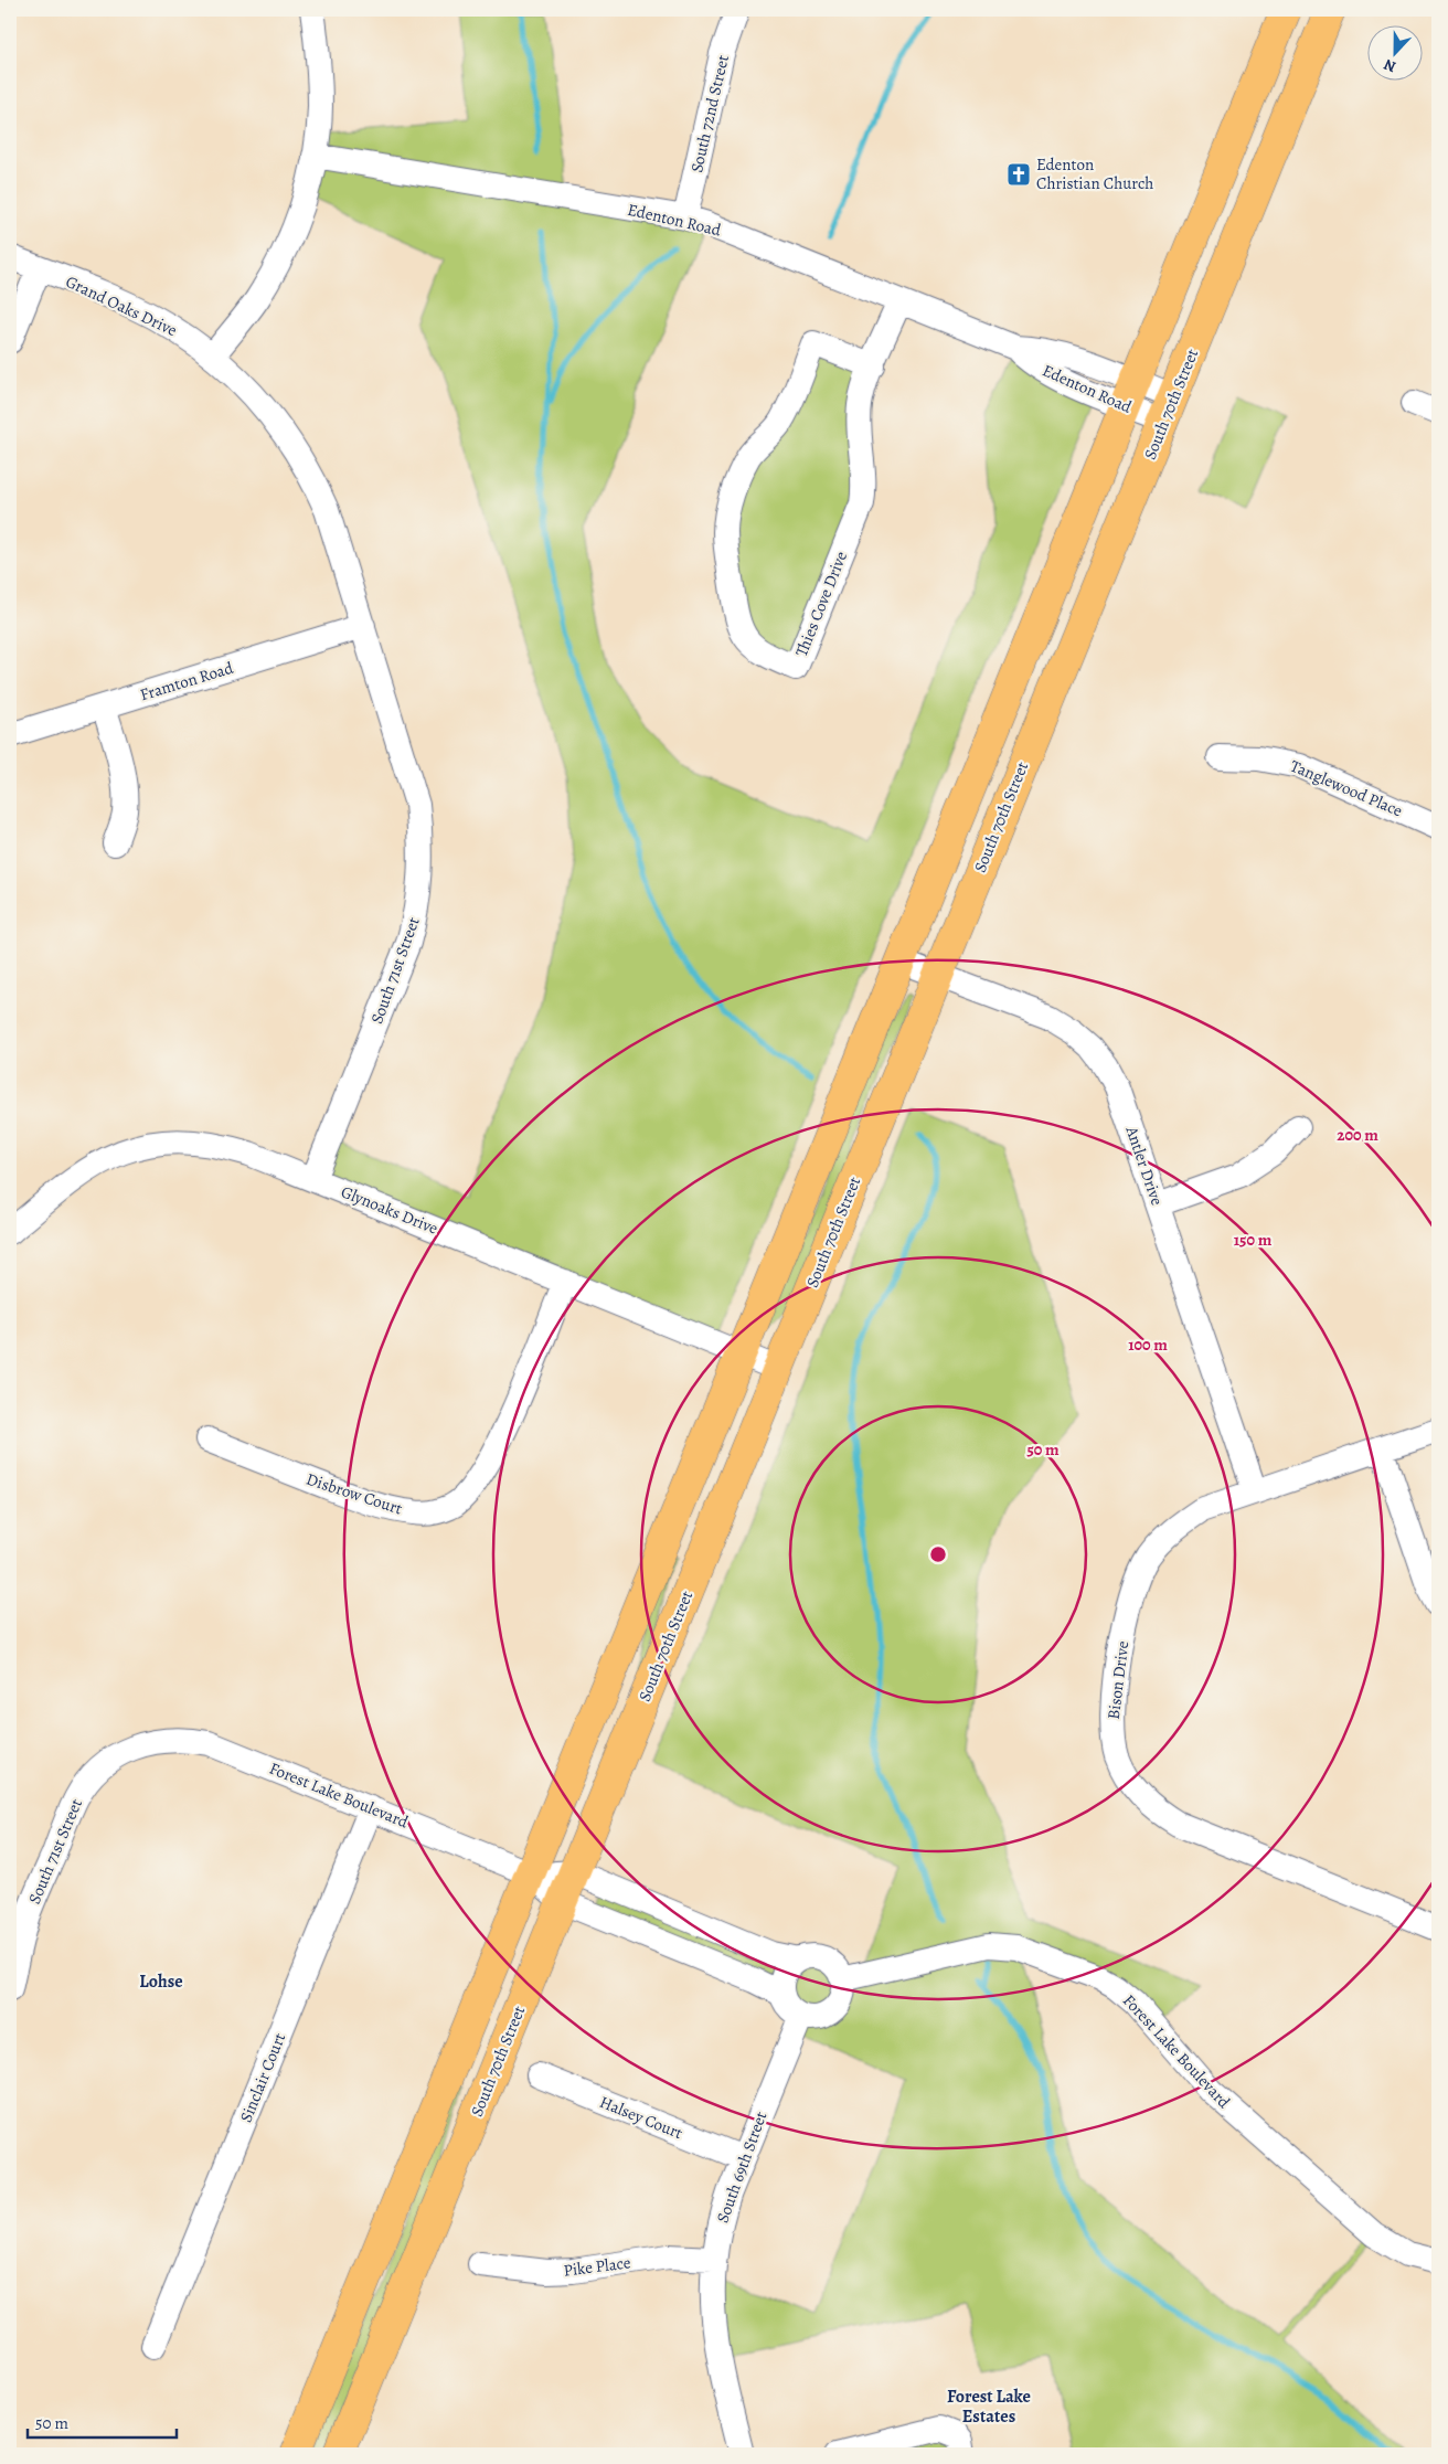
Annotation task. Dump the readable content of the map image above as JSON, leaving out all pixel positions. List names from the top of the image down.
{
  "streets": {
    "main road": ["South 70th Street"],
    "street": [
      "South 72nd Street",
      "Edenton Road",
      "Grand Oaks Drive",
      "Thies Cove Drive",
      "Framton Road",
      "Tanglewood Place",
      "South 71st Street",
      "Antler Drive",
      "Glynoaks Drive",
      "Disbrow Court",
      "Bison Drive",
      "Forest Lake Boulevard",
      "Sinclair Court",
      "Halsey Court",
      "South 69th Street",
      "Pike Place"
    ]
  },
  "crossings": [
    ["South 72nd Street", "Edenton Road"],
    ["Edenton Road", "South 70th Street"],
    ["Edenton Road", "Thies Cove Drive"],
    ["Grand Oaks Drive", "Framton Road"],
    ["Grand Oaks Drive", "South 71st Street"],
    ["South 70th Street", "Antler Drive"],
    ["South 70th Street", "Glynoaks Drive"],
    ["South 70th Street", "Forest Lake Boulevard"],
    ["Framton Road", "South 71st Street"],
    ["South 71st Street", "Glynoaks Drive"],
    ["South 71st Street", "Forest Lake Boulevard"],
    ["Antler Drive", "Bison Drive"],
    ["Glynoaks Drive", "Disbrow Court"],
    ["Forest Lake Boulevard", "Sinclair Court"],
    ["Forest Lake Boulevard", "South 69th Street"],
    ["Halsey Court", "South 69th Street"],
    ["South 69th Street", "Pike Place"]
  ],
  "districts": ["Lohse", "Forest Lake Estates"],
  "places": {
    "church": ["Edenton Christian Church"]
  },
  "scale_bar": "50 m",
  "north": "bottom",
  "rings": [
    "200 m",
    "150 m",
    "100 m",
    "50 m"
  ]
}
